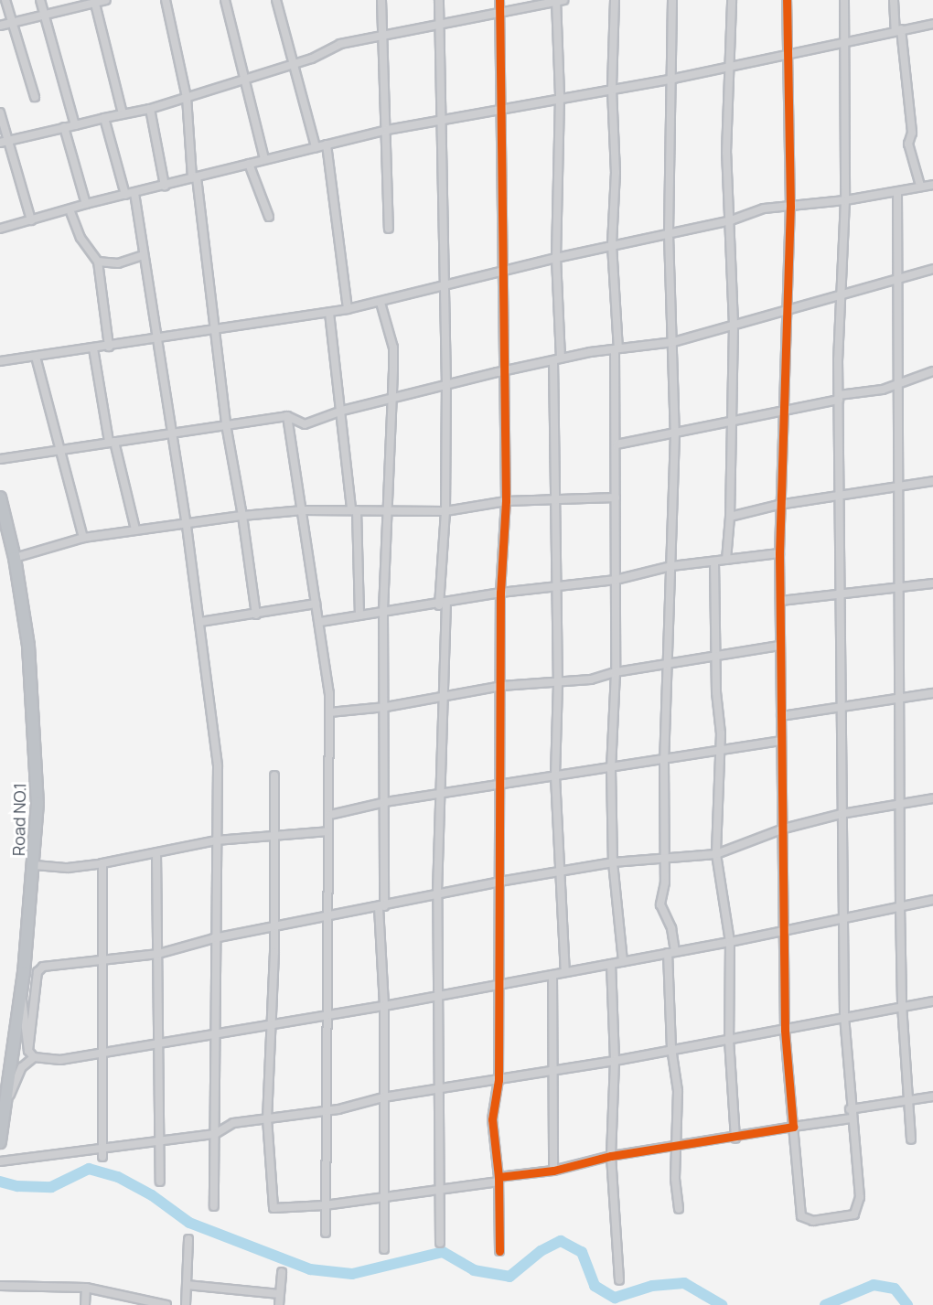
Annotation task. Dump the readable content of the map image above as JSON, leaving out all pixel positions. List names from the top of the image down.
{
  "streets": {
    "highway": ["Road NO.1"]
  }
}
